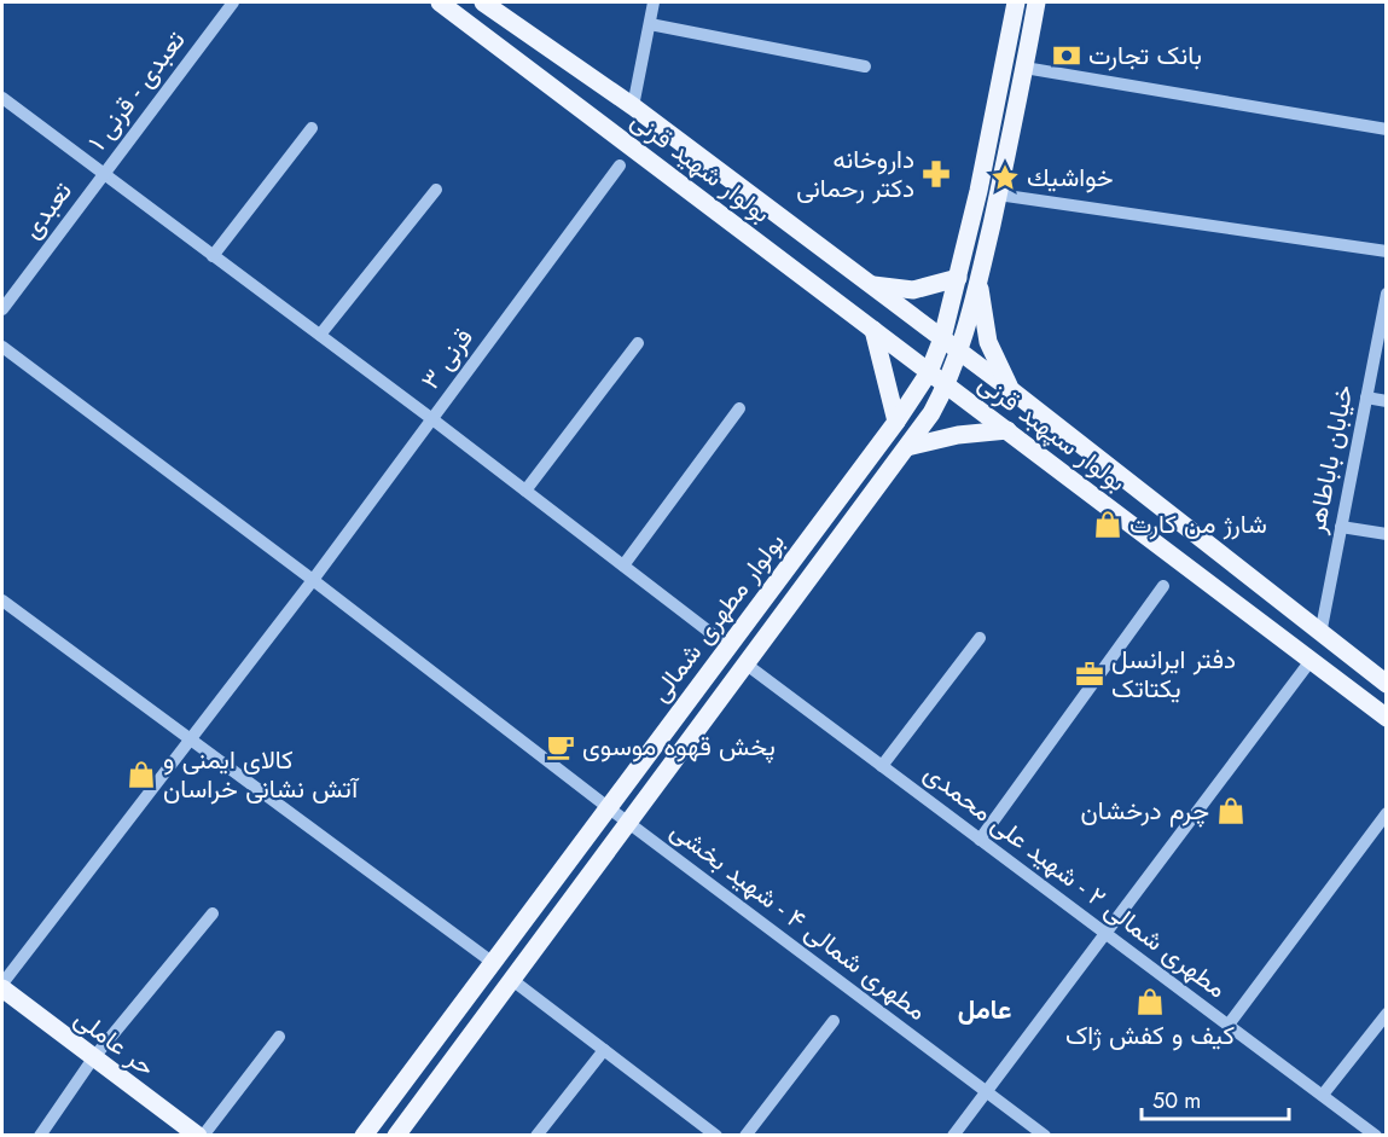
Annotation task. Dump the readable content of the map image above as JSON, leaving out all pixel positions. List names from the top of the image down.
{
  "streets": {
    "main road": [
      "بولوار شهید قرنی",
      "بولوار سپهبد قرنی",
      "بولوار مطهری شمالی",
      "حر عاملی"
    ],
    "street": [
      "تعبدی - قرنی ۱",
      "تعبدی",
      "قرنی ۳",
      "خیابان باباطاهر",
      "مطهری شمالی ۲ - شهید علی محمدی",
      "مطهری شمالی ۴ - شهید بخشی"
    ]
  },
  "crossings": [
    ["تعبدی - قرنی ۱", "تعبدی"],
    ["بولوار شهید قرنی", "بولوار سپهبد قرنی"],
    ["بولوار شهید قرنی", "بولوار مطهری شمالی"],
    ["قرنی ۳", "مطهری شمالی ۴ - شهید بخشی"],
    ["بولوار سپهبد قرنی", "خیابان باباطاهر"],
    ["بولوار سپهبد قرنی", "بولوار مطهری شمالی"],
    ["بولوار مطهری شمالی", "مطهری شمالی ۲ - شهید علی محمدی"],
    ["بولوار مطهری شمالی", "مطهری شمالی ۴ - شهید بخشی"]
  ],
  "districts": ["عامل"],
  "places": {
    "bank": ["بانک تجارت"],
    "pharmacy": ["داروخانه دکتر رحمانی"],
    "place": ["خواشيك"],
    "shop": [
      "شارژ من کارت",
      "کالای ایمنی و آتش نشانی خراسان",
      "چرم درخشان",
      "کیف و کفش ژاک"
    ],
    "office": ["دفتر ایرانسل یکتاتک"],
    "cafe": ["پخش قهوه موسوی"]
  },
  "scale_bar": "50 m"
}
